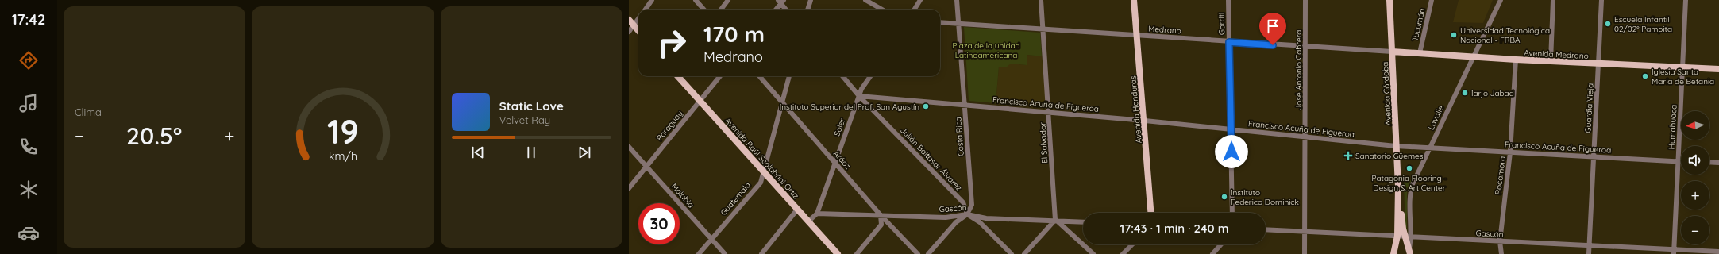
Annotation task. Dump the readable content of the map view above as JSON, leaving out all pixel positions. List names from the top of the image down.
{
  "streets": {
    "main road": [
      "Avenida Medrano",
      "Avenida Córdoba",
      "Avenida Honduras",
      "Avenida Raúl Scalabrini Ortiz"
    ],
    "street": [
      "Gorriti",
      "Tucumán",
      "Medrano",
      "José Antonio Cabrera",
      "Francisco Acuña de Figueroa",
      "Guardia Vieja",
      "Lavalle",
      "Paraguay",
      "Soler",
      "Humahuaca",
      "Costa Rica",
      "El Salvador",
      "Julián Baltasar Álvarez",
      "Aráoz",
      "Rocamora",
      "Malabia",
      "Guatemala",
      "Gascón"
    ]
  },
  "crossings": [
    ["Gorriti", "Medrano"],
    ["Gorriti", "Francisco Acuña de Figueroa"],
    ["Tucumán", "Avenida Medrano"],
    ["Medrano", "Avenida Medrano"],
    ["Medrano", "José Antonio Cabrera"],
    ["Medrano", "Avenida Córdoba"],
    ["Medrano", "Avenida Honduras"],
    ["Medrano", "Costa Rica"],
    ["Medrano", "El Salvador"],
    ["Avenida Medrano", "Avenida Córdoba"],
    ["Avenida Medrano", "Guardia Vieja"],
    ["Avenida Medrano", "Lavalle"],
    ["Avenida Medrano", "Humahuaca"],
    ["Avenida Medrano", "Rocamora"],
    ["José Antonio Cabrera", "Francisco Acuña de Figueroa"],
    ["José Antonio Cabrera", "Gascón"],
    ["Avenida Córdoba", "Francisco Acuña de Figueroa"],
    ["Avenida Córdoba", "Lavalle"],
    ["Avenida Córdoba", "Gascón"],
    ["Francisco Acuña de Figueroa", "Guardia Vieja"],
    ["Francisco Acuña de Figueroa", "Avenida Honduras"],
    ["Francisco Acuña de Figueroa", "Lavalle"],
    ["Francisco Acuña de Figueroa", "Soler"],
    ["Francisco Acuña de Figueroa", "Humahuaca"],
    ["Francisco Acuña de Figueroa", "Costa Rica"],
    ["Francisco Acuña de Figueroa", "El Salvador"],
    ["Francisco Acuña de Figueroa", "Julián Baltasar Álvarez"],
    ["Francisco Acuña de Figueroa", "Rocamora"],
    ["Guardia Vieja", "Gascón"],
    ["Lavalle", "Gascón"],
    ["Paraguay", "Avenida Raúl Scalabrini Ortiz"],
    ["Paraguay", "Malabia"],
    ["Soler", "Avenida Raúl Scalabrini Ortiz"],
    ["Soler", "Julián Baltasar Álvarez"],
    ["Soler", "Aráoz"],
    ["Soler", "Gascón"],
    ["Humahuaca", "Gascón"],
    ["Costa Rica", "Julián Baltasar Álvarez"],
    ["Costa Rica", "Gascón"],
    ["El Salvador", "Gascón"],
    ["Avenida Raúl Scalabrini Ortiz", "Guatemala"],
    ["Julián Baltasar Álvarez", "Gascón"],
    ["Aráoz", "Guatemala"],
    ["Aráoz", "Gascón"],
    ["Rocamora", "Gascón"],
    ["Malabia", "Guatemala"]
  ],
  "parks": ["Plaza de la unidad Latinoamericana"],
  "places": {
    "other": [
      "Escuela Infantil 02/02° Pampita",
      "Universidad Tecnológica Nacional - FRBA",
      "Iglesia Santa María de Betania",
      "Iarjo Jabad",
      "Instituto Superior del Prof. San Agustín",
      "Patagonia Flooring - Design & Art Center",
      "Instituto Federico Dominick"
    ],
    "health": ["Sanatorio Güemes"]
  },
  "north": "left",
  "page": {
    "tabs": "17:42",
    "tile": "Clima",
    "turn": ["170 m", "Medrano"],
    "song": ["Static Love", "Velvet Ray"],
    "map_buttons": ["+", "−"],
    "heat": ["−", "20.5°", "+"],
    "limit": "30",
    "trip": "17:43 · 1 min · 240 m",
    "gauge": ["19", "km/h"]
  }
}
